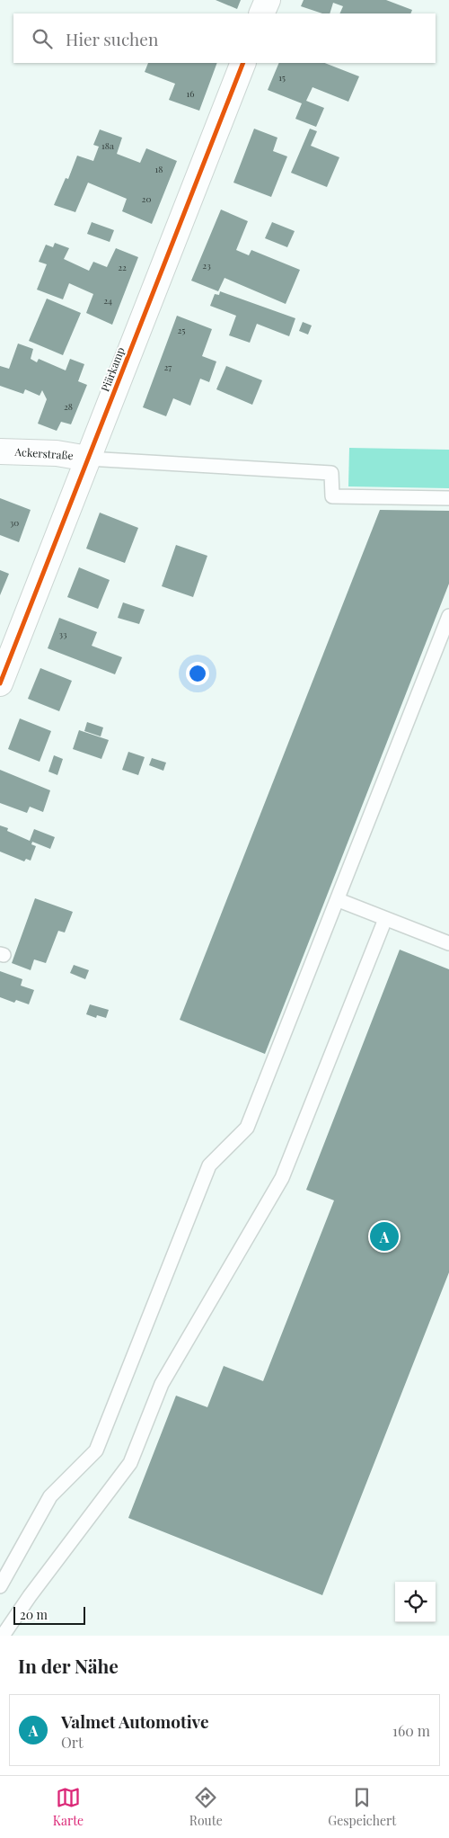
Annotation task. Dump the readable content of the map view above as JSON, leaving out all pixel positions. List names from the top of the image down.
{
  "streets": {
    "street": ["Piärkamp", "Ackerstraße"]
  },
  "crossings": [
    ["Piärkamp", "Ackerstraße"]
  ],
  "house_numbers": [
    "15",
    "16",
    "18a",
    "18",
    "20",
    "23",
    "22",
    "24",
    "25",
    "27",
    "28",
    "30",
    "33"
  ],
  "scale_bar": "20 m",
  "page": {
    "search": "Hier suchen",
    "pins": "A",
    "scale": "20 m",
    "heading": "In der Nähe",
    "list": [
      {
        "mark": "A",
        "name": "Valmet Automotive",
        "note": "Ort",
        "value": "160 m"
      }
    ],
    "nav": ["Karte", "Route", "Gespeichert"]
  }
}
